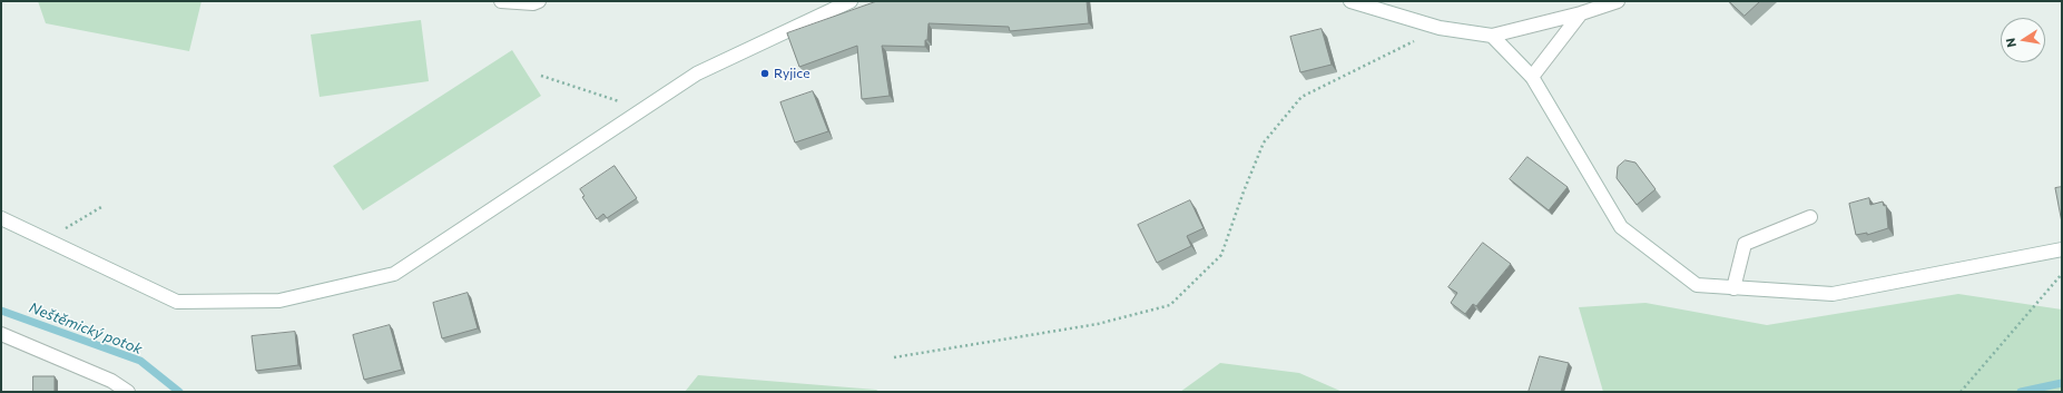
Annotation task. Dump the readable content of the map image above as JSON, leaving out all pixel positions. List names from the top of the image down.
{
  "water": ["Neštěmický potok"],
  "places": ["Ryjice"],
  "north": "left"
}
